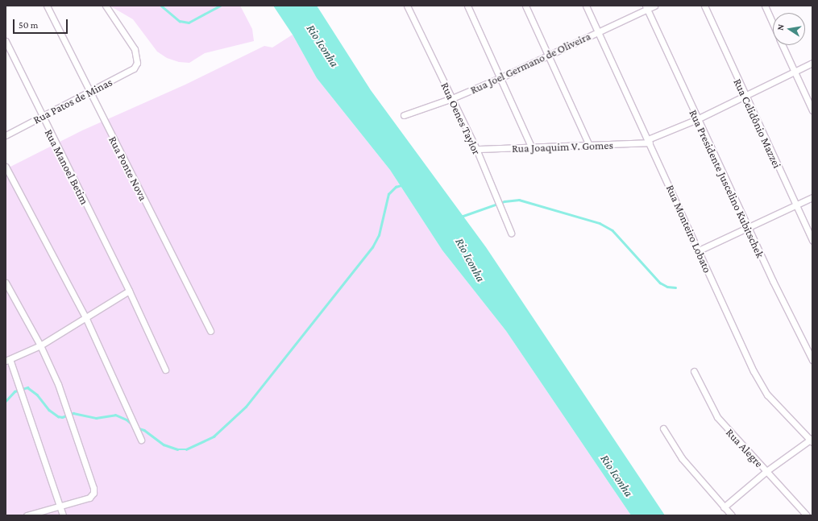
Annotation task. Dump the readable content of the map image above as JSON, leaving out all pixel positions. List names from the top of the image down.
{
  "streets": {
    "street": [
      "Rua Joel Germano de Oliveira",
      "Rua Patos de Minas",
      "Rua Oenes Taylor",
      "Rua Celidônio Mazzei",
      "Rua Joaquim V. Gomes",
      "Rua Manoel Betim",
      "Rua Ponte Nova",
      "Rua Presidente Juscelino Kubitschek",
      "Rua Monteiro Lobato",
      "Rua Alegre"
    ]
  },
  "crossings": [
    ["Rua Joel Germano de Oliveira", "Rua Oenes Taylor"],
    ["Rua Joel Germano de Oliveira", "Rua Presidente Juscelino Kubitschek"],
    ["Rua Joel Germano de Oliveira", "Rua Monteiro Lobato"],
    ["Rua Patos de Minas", "Rua Manoel Betim"],
    ["Rua Patos de Minas", "Rua Ponte Nova"],
    ["Rua Oenes Taylor", "Rua Joaquim V. Gomes"],
    ["Rua Celidônio Mazzei", "Rua Joaquim V. Gomes"],
    ["Rua Joaquim V. Gomes", "Rua Presidente Juscelino Kubitschek"],
    ["Rua Joaquim V. Gomes", "Rua Monteiro Lobato"]
  ],
  "water": ["Rio Iconha"],
  "scale_bar": "50 m",
  "north": "left"
}
